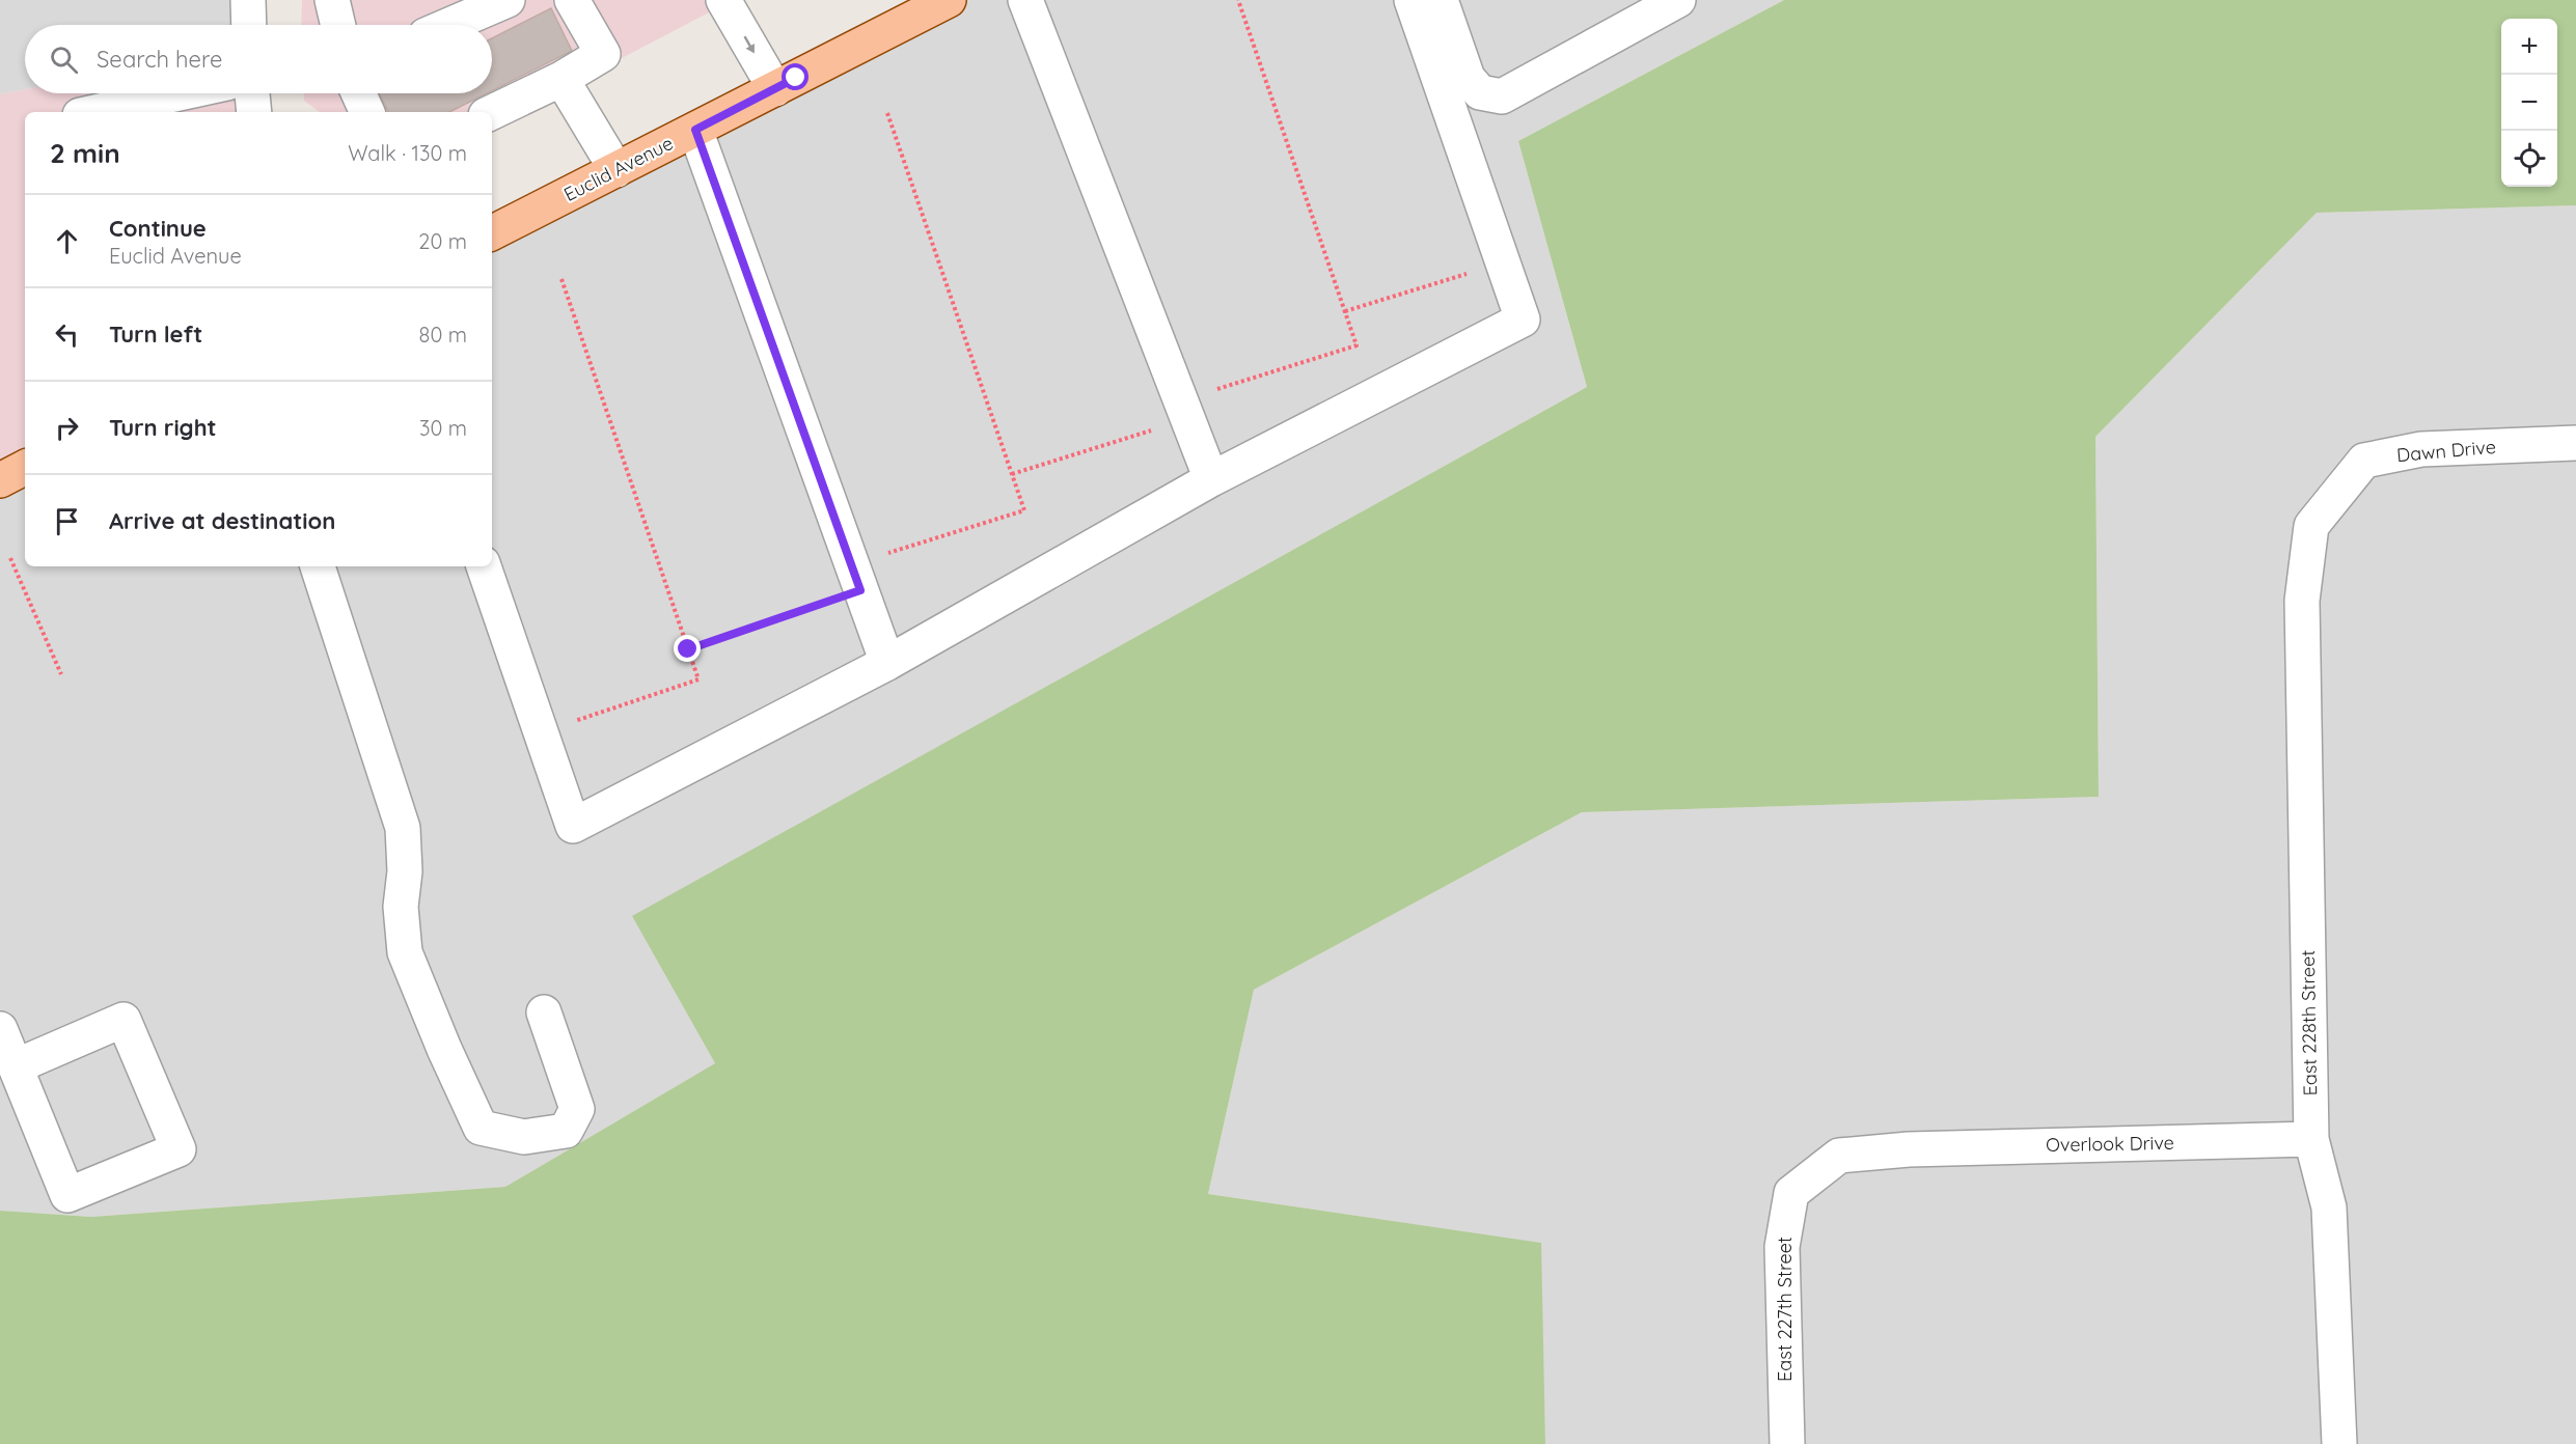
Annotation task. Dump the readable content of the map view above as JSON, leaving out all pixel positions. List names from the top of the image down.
{
  "streets": {
    "main road": ["Euclid Avenue"],
    "street": [
      "Dawn Drive",
      "East 228th Street",
      "Overlook Drive",
      "East 227th Street"
    ]
  },
  "crossings": [
    ["Dawn Drive", "East 228th Street"],
    ["East 228th Street", "Overlook Drive"],
    ["Overlook Drive", "East 227th Street"]
  ],
  "page": {
    "map_buttons": ["+", "−"],
    "search": "Search here",
    "heading": ["2 min", "Walk · 130 m"],
    "list": [
      ["Continue", "Euclid Avenue", "20 m"],
      ["Turn left", "80 m"],
      ["Turn right", "30 m"],
      "Arrive at destination"
    ]
  }
}
